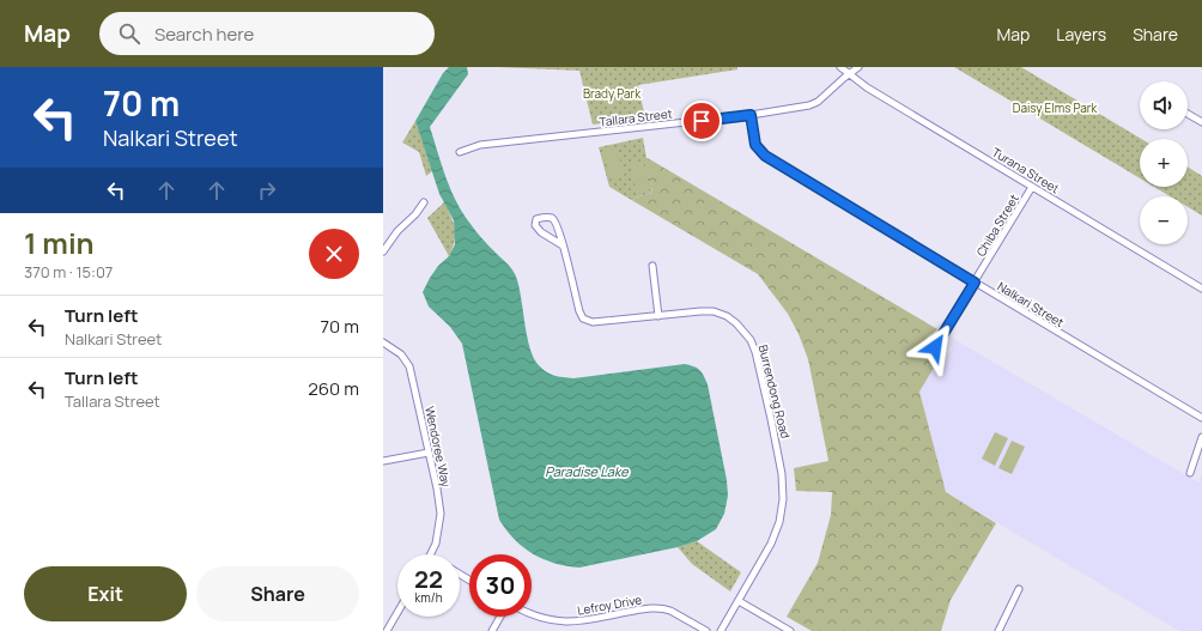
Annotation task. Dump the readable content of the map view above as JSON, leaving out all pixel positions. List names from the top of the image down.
{
  "streets": {
    "street": [
      "Tallara Street",
      "Turana Street",
      "Chiba Street",
      "Nalkari Street",
      "Burrendong Road",
      "Wendoree Way",
      "Lefroy Drive"
    ]
  },
  "crossings": [
    ["Tallara Street", "Turana Street"],
    ["Tallara Street", "Nalkari Street"],
    ["Turana Street", "Chiba Street"],
    ["Chiba Street", "Nalkari Street"]
  ],
  "water": ["Paradise Lake"],
  "parks": ["Brady Park", "Daisy Elms Park"],
  "page": {
    "header": "Map",
    "search": "Search here",
    "nav": ["Map", "Layers", "Share"],
    "turn": ["70 m", "Nalkari Street"],
    "map_buttons": ["+", "−"],
    "heading": ["1 min", "370 m · 15:07"],
    "list": [
      {
        "name": "Turn left",
        "note": "Nalkari Street",
        "value": "70 m"
      },
      {
        "name": "Turn left",
        "note": "Tallara Street",
        "value": "260 m"
      }
    ],
    "speed": "22 km/h",
    "limit": "30",
    "buttons": ["Exit", "Share"]
  }
}
